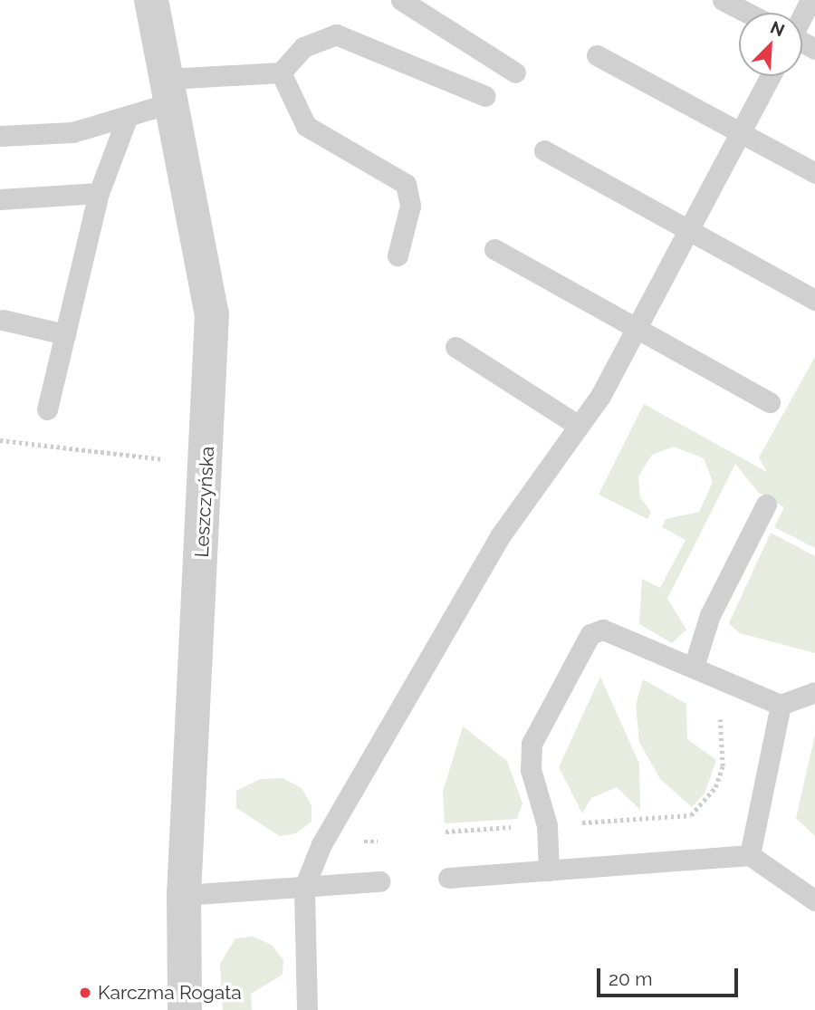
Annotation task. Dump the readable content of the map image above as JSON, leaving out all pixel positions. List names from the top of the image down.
{
  "streets": {
    "street": ["Leszczyńska"]
  },
  "places": ["Karczma Rogata"],
  "scale_bar": "20 m",
  "north": "top right"
}
